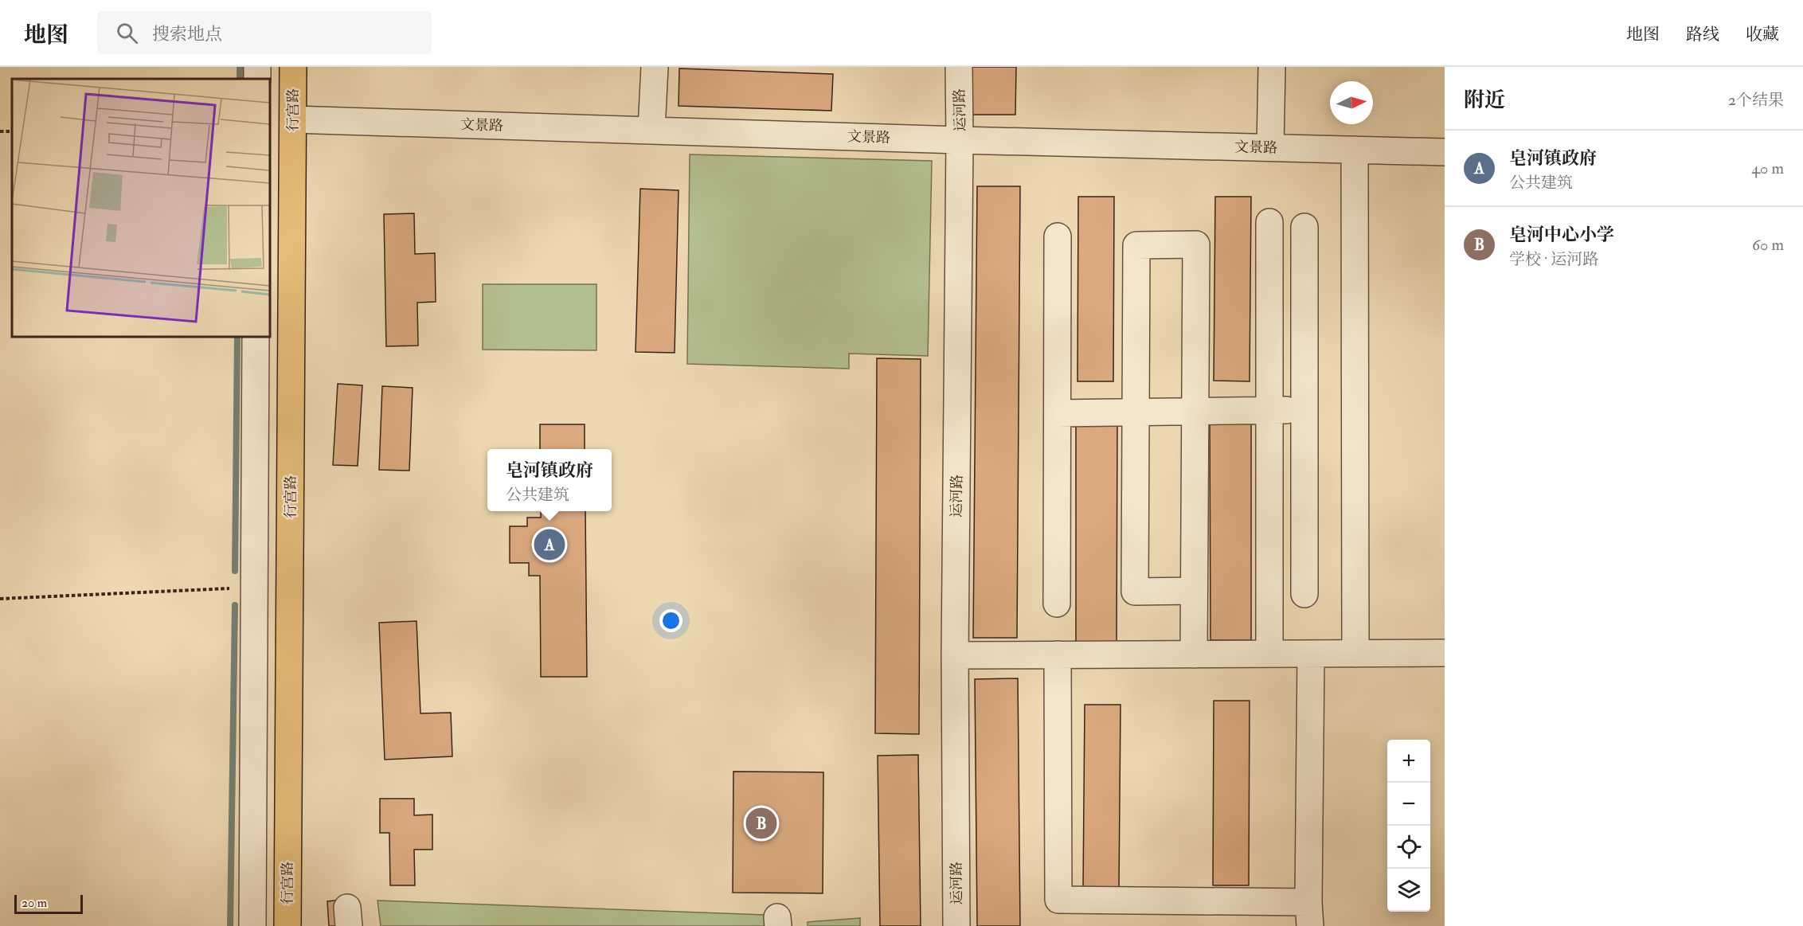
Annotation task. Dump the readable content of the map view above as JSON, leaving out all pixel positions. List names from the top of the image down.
{
  "streets": {
    "main road": ["行宫路"],
    "street": ["运河路", "文景路"]
  },
  "crossings": [
    ["行宫路", "文景路"],
    ["运河路", "文景路"]
  ],
  "scale_bar": "20 m",
  "north": "right",
  "page": {
    "header": "地图",
    "search": "搜索地点",
    "nav": ["地图", "路线", "收藏"],
    "heading": ["附近", "2个结果"],
    "list": [
      {
        "mark": "A",
        "name": "皂河镇政府",
        "note": "公共建筑",
        "value": "40 m"
      },
      {
        "mark": "B",
        "name": "皂河中心小学",
        "note": "学校 · 运河路",
        "value": "60 m"
      }
    ],
    "popup": ["皂河镇政府", "公共建筑"],
    "pins": ["A", "B"],
    "map_buttons": ["+", "−"],
    "scale": "20 m"
  }
}
